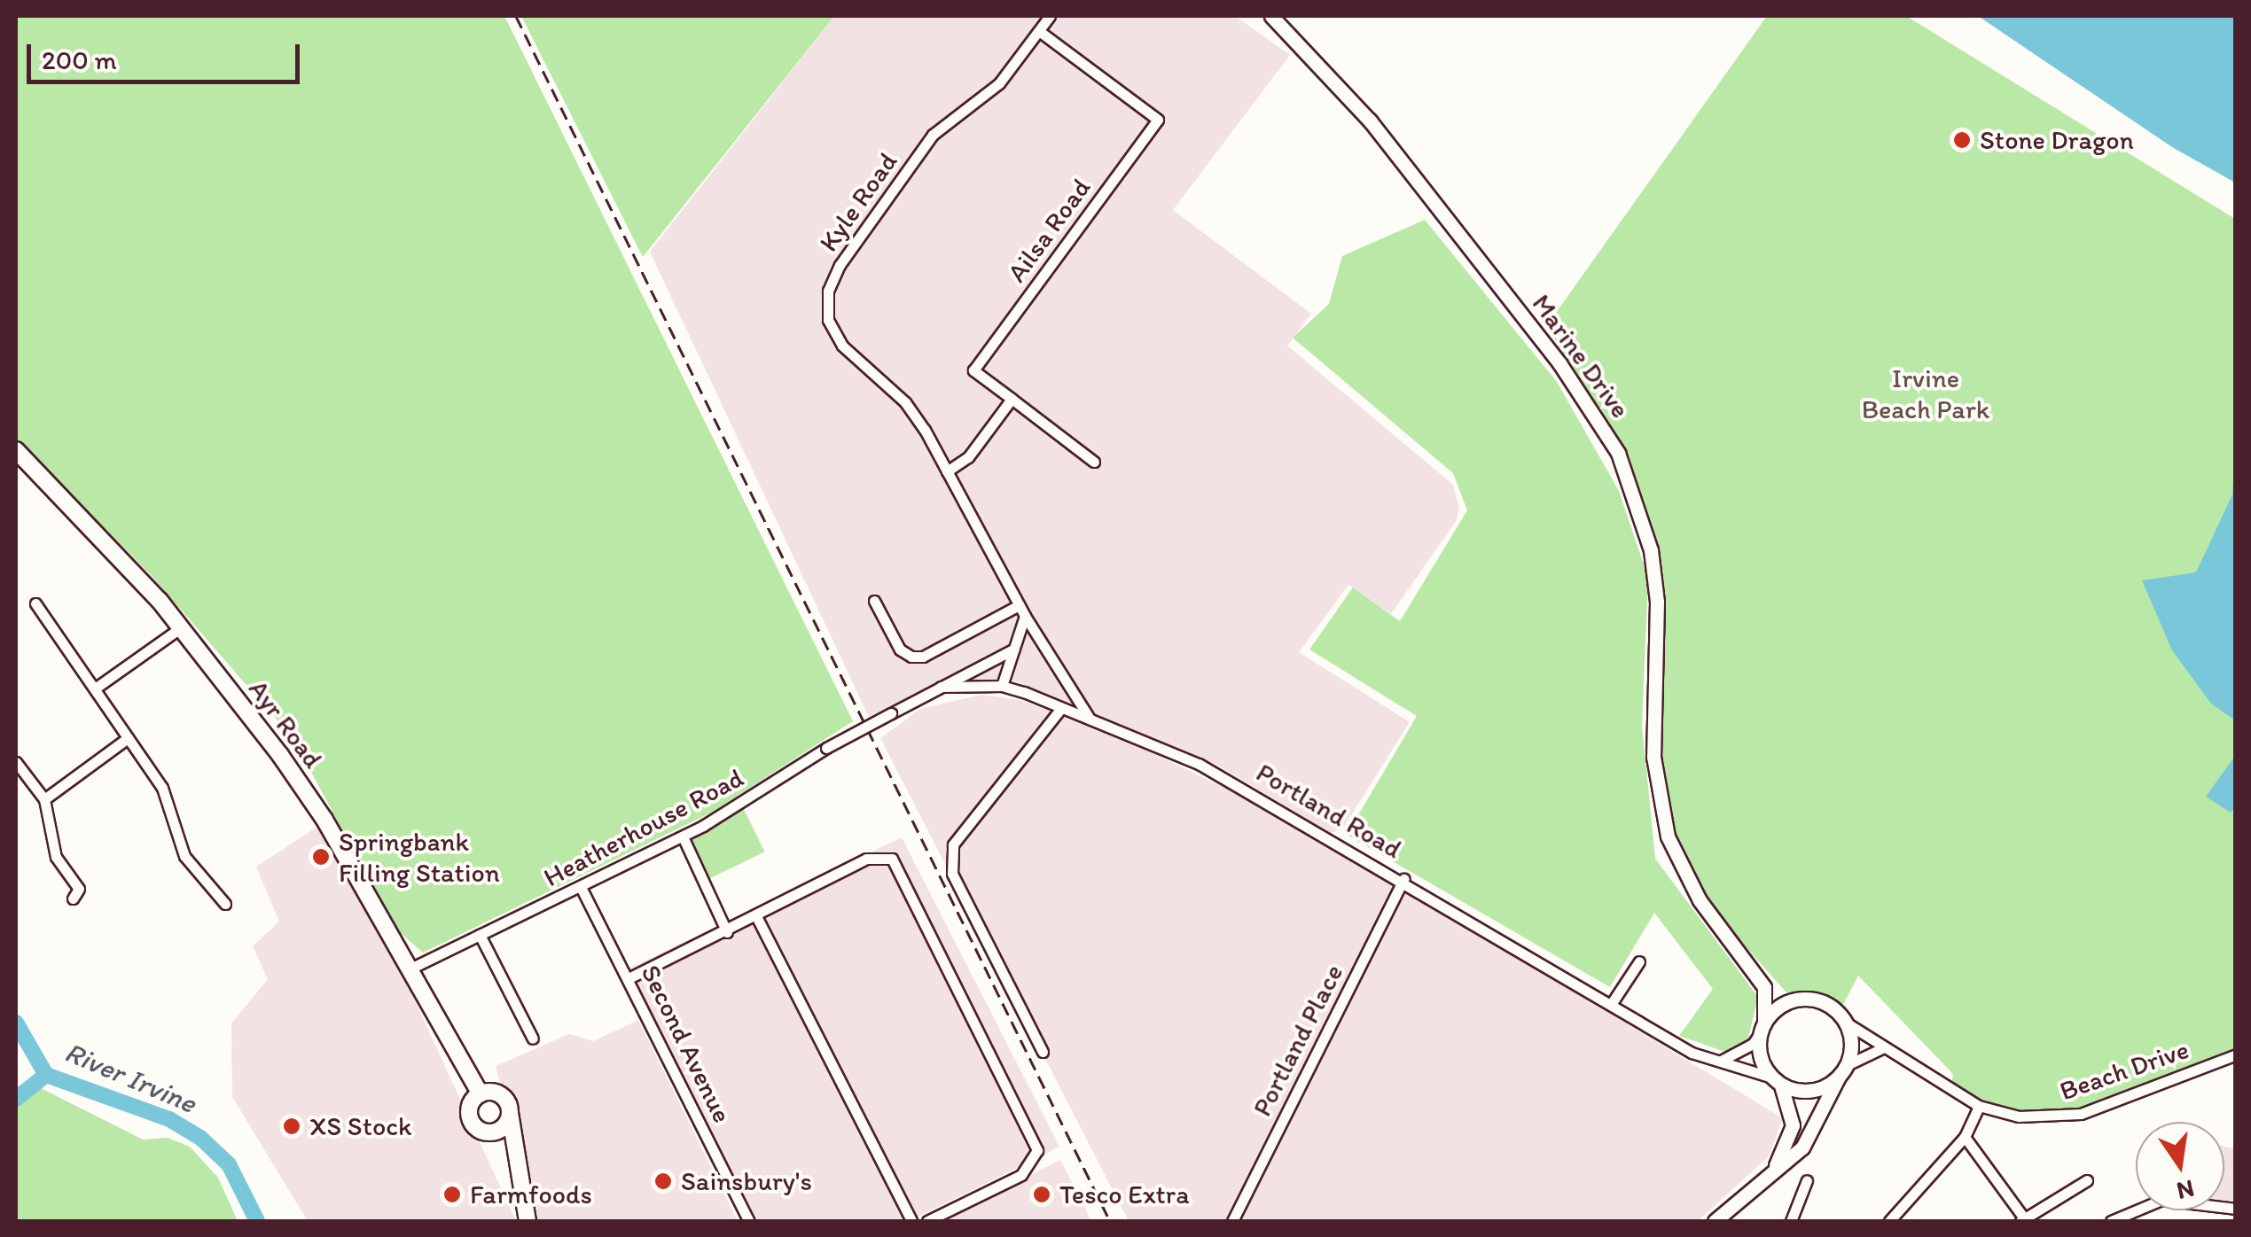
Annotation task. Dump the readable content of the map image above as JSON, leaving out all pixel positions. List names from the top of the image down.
{
  "streets": {
    "main road": ["Ayr Road"],
    "street": [
      "Kyle Road",
      "Ailsa Road",
      "Marine Drive",
      "Portland Road",
      "Heatherhouse Road",
      "Portland Place",
      "Second Avenue",
      "Beach Drive"
    ]
  },
  "crossings": [
    ["Kyle Road", "Ailsa Road"],
    ["Kyle Road", "Portland Road"],
    ["Ayr Road", "Heatherhouse Road"],
    ["Portland Road", "Heatherhouse Road"],
    ["Portland Road", "Portland Place"],
    ["Portland Road", "Beach Drive"],
    ["Heatherhouse Road", "Second Avenue"]
  ],
  "water": ["River Irvine"],
  "parks": ["Irvine Beach Park"],
  "places": [
    "Stone Dragon",
    "Springbank Filling Station",
    "XS Stock",
    "Sainsbury's",
    "Farmfoods",
    "Tesco Extra"
  ],
  "scale_bar": "200 m",
  "north": "bottom"
}
